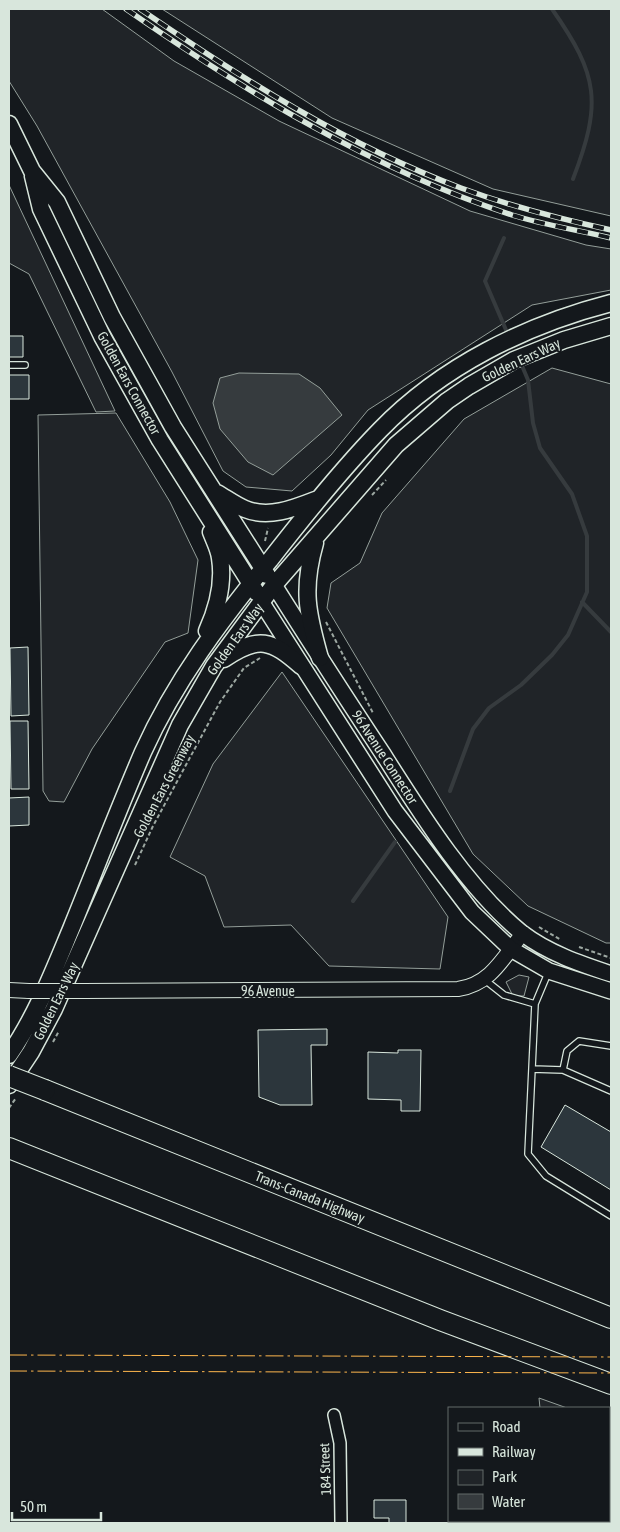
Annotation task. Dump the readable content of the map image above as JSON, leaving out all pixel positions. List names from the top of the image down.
{
  "streets": {
    "highway": ["Trans-Canada Highway"],
    "main road": ["Golden Ears Way", "Golden Ears Connector", "96 Avenue Connector"],
    "street": ["96 Avenue", "184 Street"],
    "path": ["Golden Ears Greenway"]
  },
  "crossings": [
    ["Golden Ears Way", "Golden Ears Connector"],
    ["Golden Ears Way", "96 Avenue Connector"],
    ["Golden Ears Connector", "96 Avenue Connector"]
  ],
  "legend": [
    "Road",
    "Railway",
    "Park",
    "Water"
  ],
  "scale_bar": "50 m"
}
